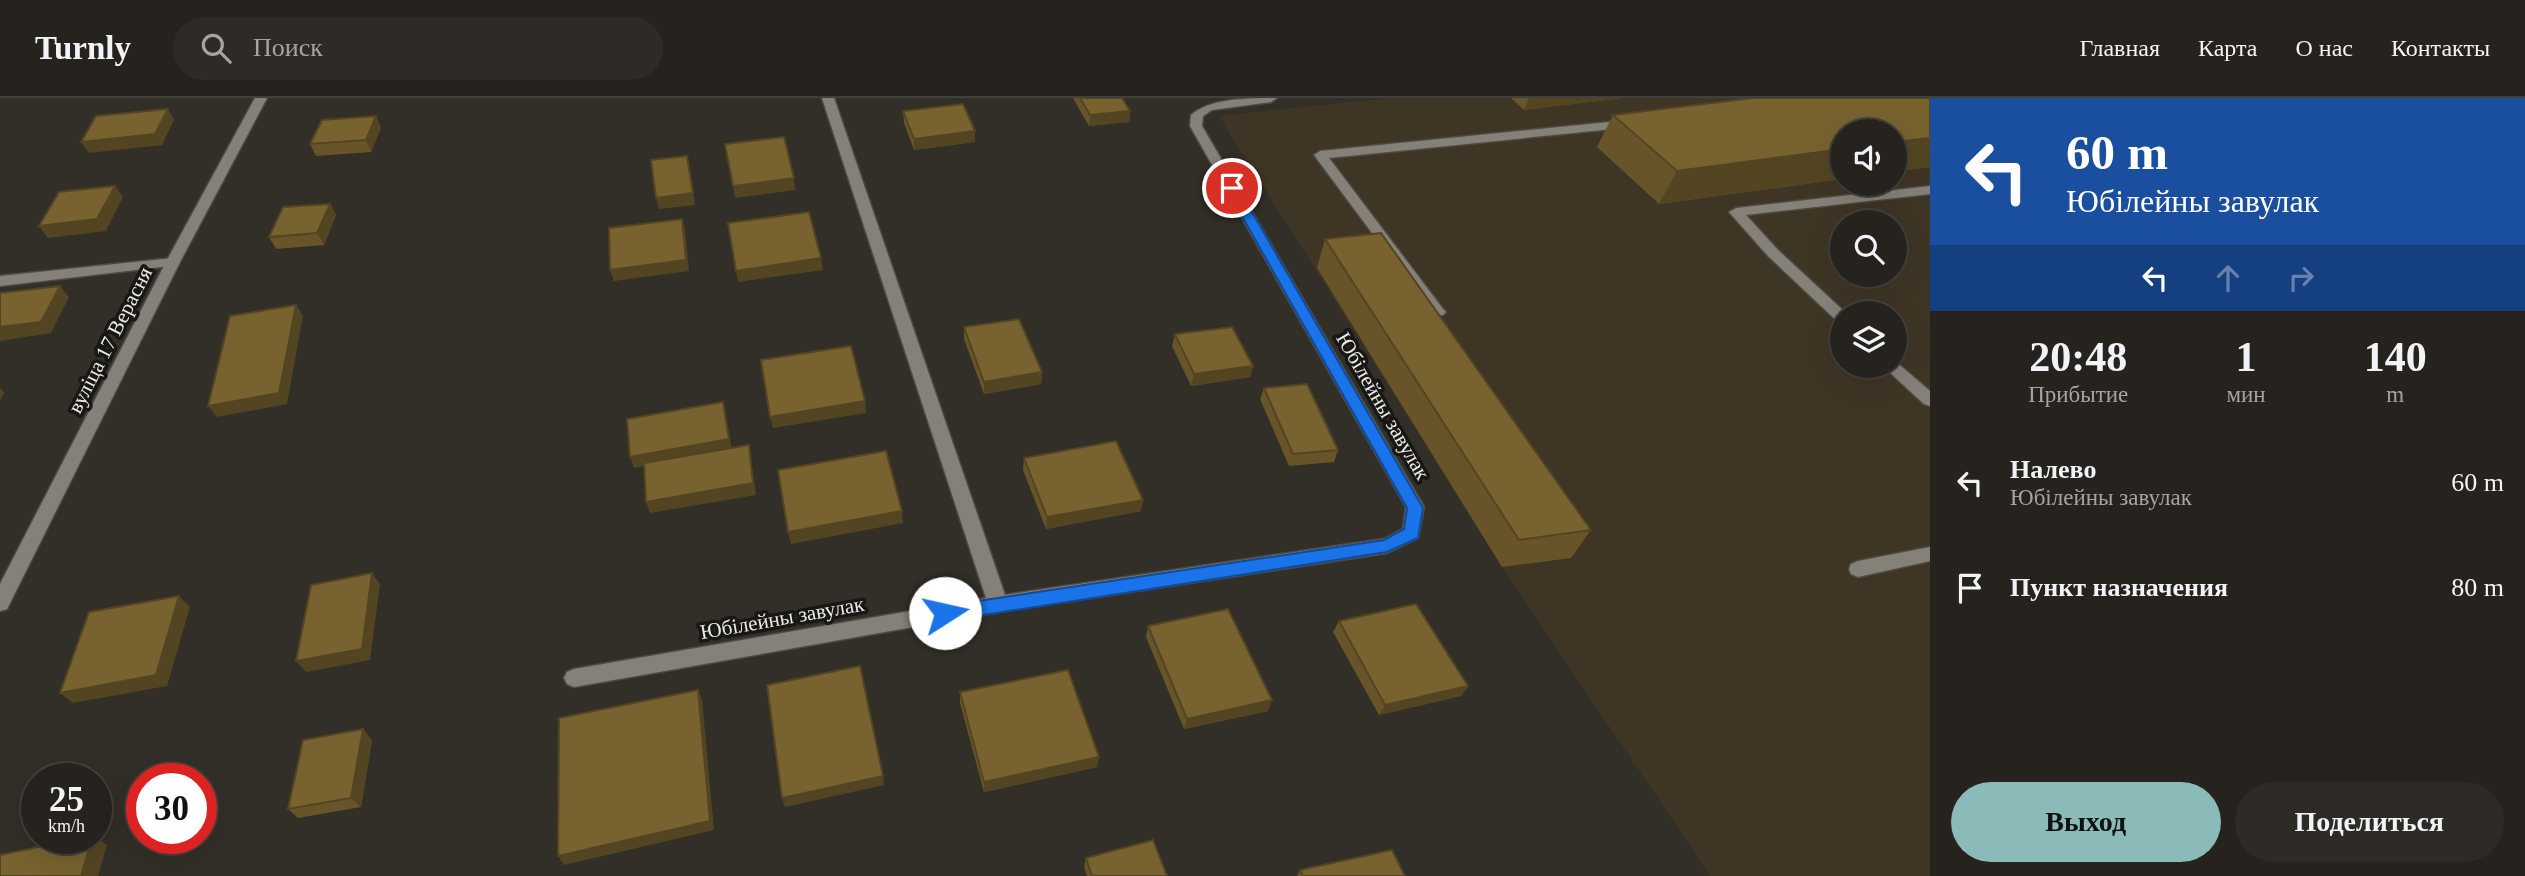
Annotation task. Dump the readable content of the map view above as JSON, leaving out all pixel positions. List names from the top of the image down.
{
  "streets": {
    "street": ["вуліца 17 Верасня", "Юбілейны завулак"]
  },
  "page": {
    "header": "Turnly",
    "search": "Поиск",
    "nav": [
      "Главная",
      "Карта",
      "О нас",
      "Контакты"
    ],
    "turn": ["60 m", "Юбілейны завулак"],
    "eta": [
      "20:48",
      "Прибытие",
      "1",
      "мин",
      "140",
      "m"
    ],
    "list": [
      {
        "name": "Налево",
        "note": "Юбілейны завулак",
        "value": "60 m"
      },
      {
        "name": "Пункт назначения",
        "value": "80 m"
      }
    ],
    "speed": "25 km/h",
    "limit": "30",
    "buttons": ["Выход", "Поделиться"]
  }
}
